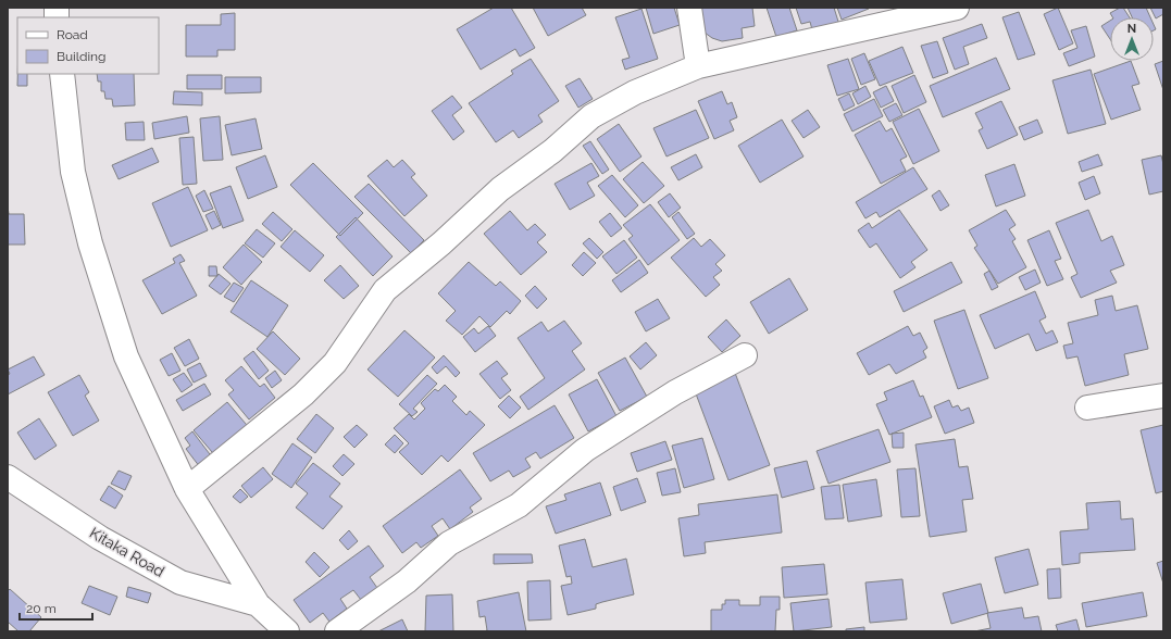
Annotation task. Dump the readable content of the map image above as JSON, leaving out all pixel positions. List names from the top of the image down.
{
  "streets": {
    "street": ["Kitaka Road"]
  },
  "legend": ["Road", "Building"],
  "scale_bar": "20 m",
  "north": "top"
}
